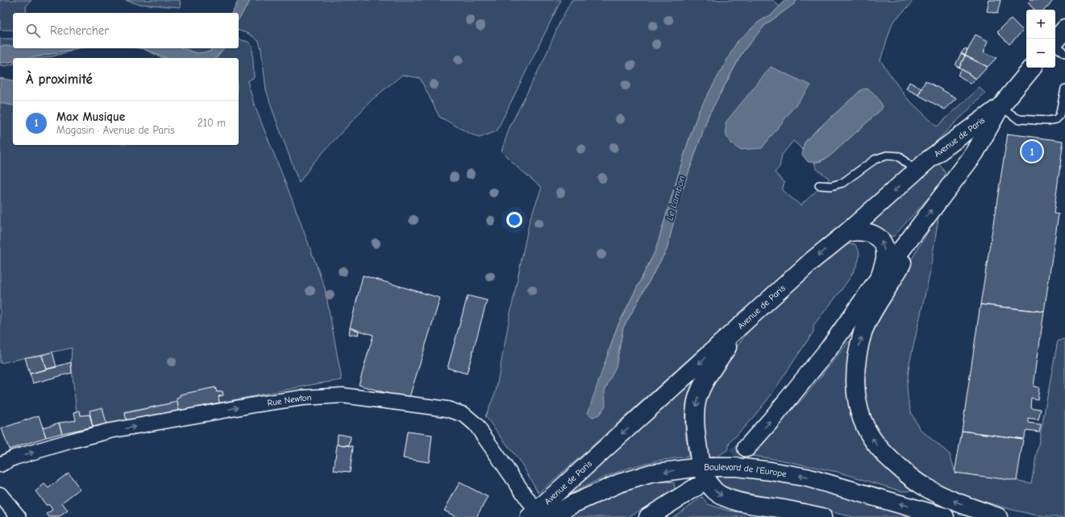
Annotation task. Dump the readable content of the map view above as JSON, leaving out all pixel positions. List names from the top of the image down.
{
  "streets": {
    "main road": ["Avenue de Paris", "Boulevard de l'Europe"],
    "street": ["Rue Newton"]
  },
  "crossings": [
    ["Avenue de Paris", "Rue Newton"],
    ["Avenue de Paris", "Boulevard de l'Europe"],
    ["Rue Newton", "Boulevard de l'Europe"]
  ],
  "one_way": ["Rue Newton", "Boulevard de l'Europe"],
  "water": ["Le Lambon"],
  "page": {
    "map_buttons": ["+", "−"],
    "search": "Rechercher",
    "heading": "À proximité",
    "list": [
      {
        "mark": "1",
        "name": "Max Musique",
        "note": "Magasin · Avenue de Paris",
        "value": "210 m"
      }
    ],
    "pins": "1"
  }
}
